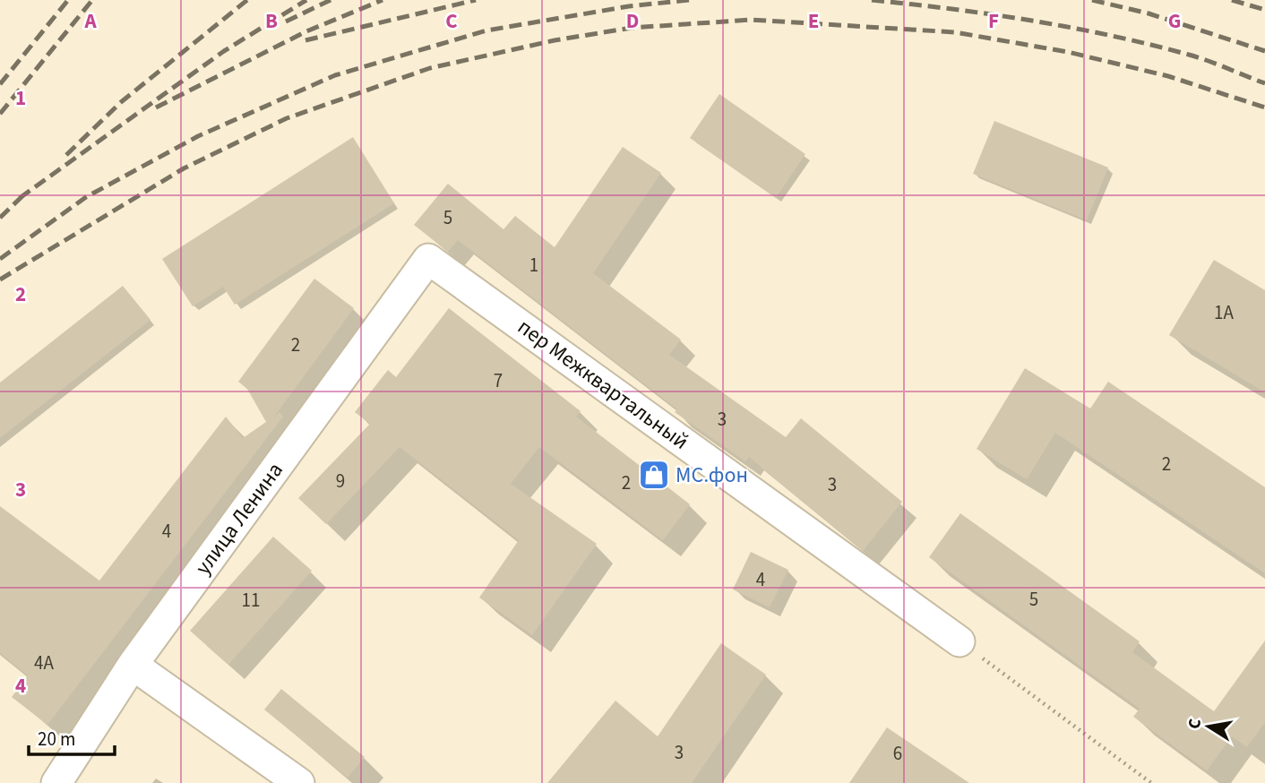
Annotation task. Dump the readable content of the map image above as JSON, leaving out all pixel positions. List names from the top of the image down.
{
  "streets": {
    "street": ["пер Межквартальный", "улица Ленина"]
  },
  "crossings": [
    ["пер Межквартальный", "улица Ленина"]
  ],
  "places": {
    "shop": ["МС.фон"]
  },
  "house_numbers": [
    "5",
    "1",
    "1А",
    "2",
    "7",
    "3",
    "2",
    "9",
    "2",
    "3",
    "4",
    "4",
    "5",
    "11",
    "4А",
    "3",
    "6"
  ],
  "scale_bar": "20 m",
  "north": "left",
  "grid": {
    "columns": [
      "A",
      "B",
      "C",
      "D",
      "E",
      "F",
      "G"
    ],
    "rows": [
      "1",
      "2",
      "3",
      "4"
    ]
  }
}
